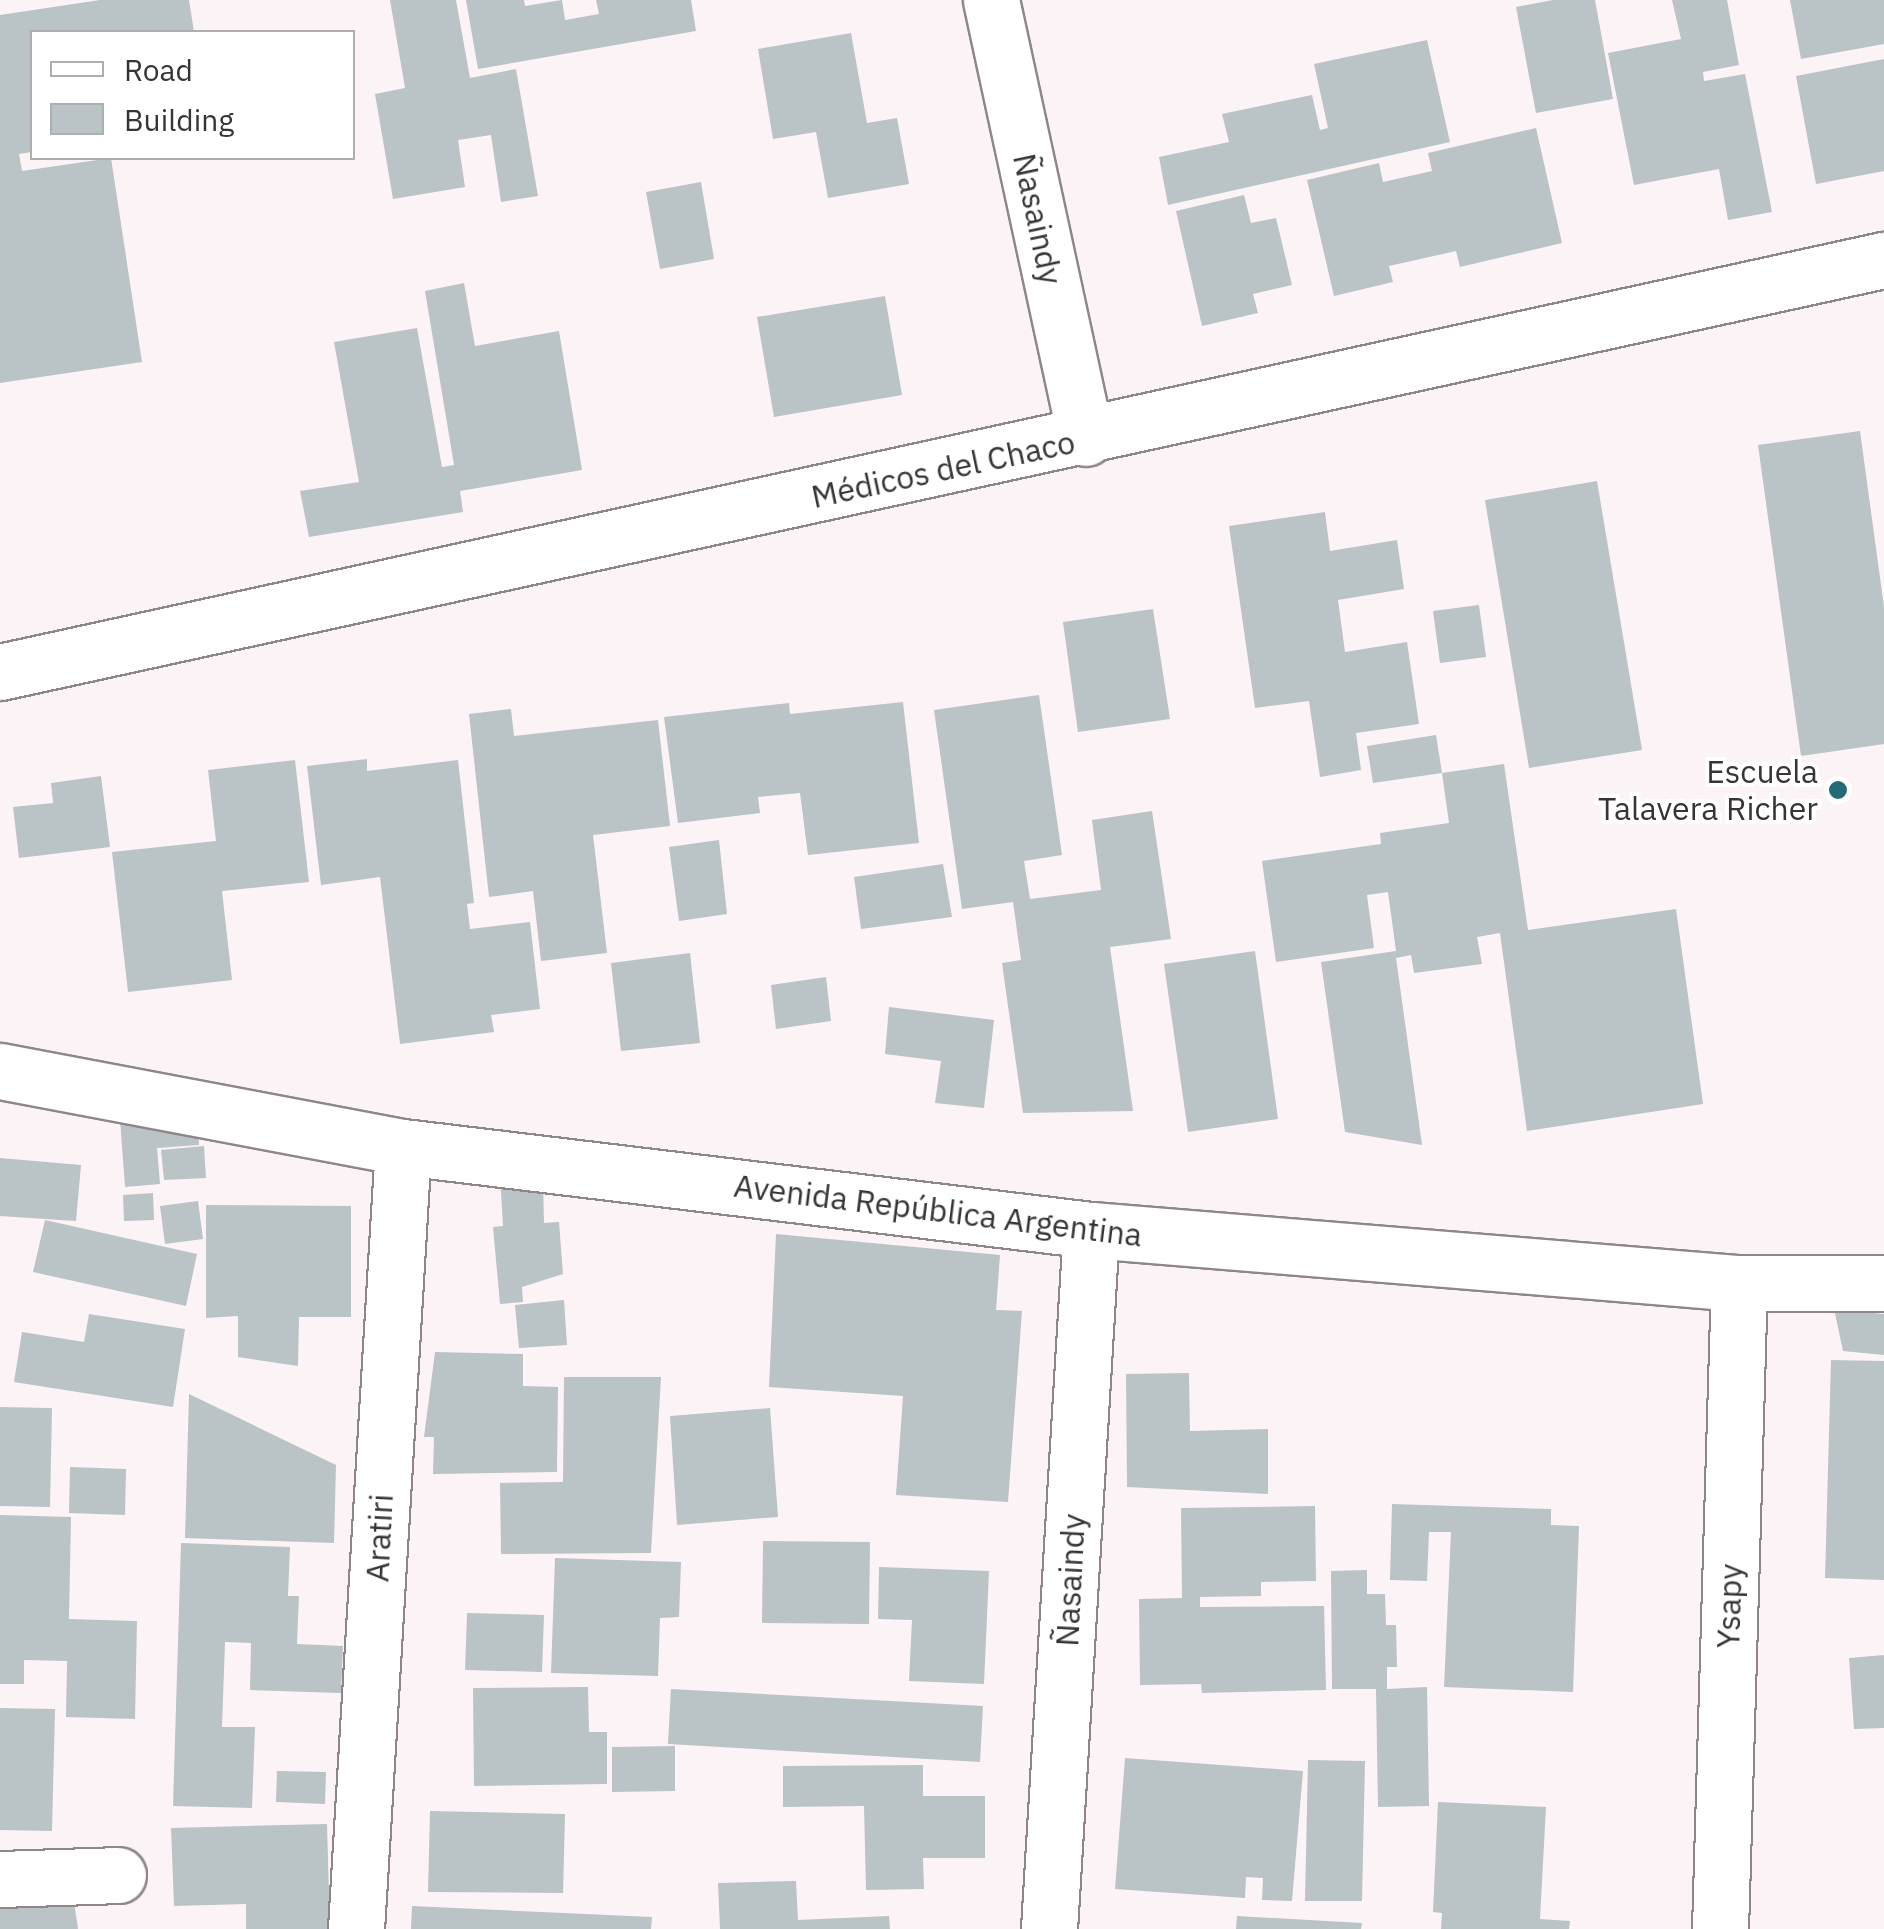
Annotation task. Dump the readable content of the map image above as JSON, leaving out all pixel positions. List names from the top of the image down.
{
  "streets": {
    "main road": [
      "Ñasaindy",
      "Médicos del Chaco",
      "Avenida República Argentina",
      "Aratiri",
      "Ysapy"
    ]
  },
  "crossings": [
    ["Ñasaindy", "Médicos del Chaco"],
    ["Ñasaindy", "Avenida República Argentina"],
    ["Avenida República Argentina", "Aratiri"],
    ["Avenida República Argentina", "Ysapy"]
  ],
  "places": ["Escuela Talavera Richer"],
  "legend": ["Road", "Building"]
}
